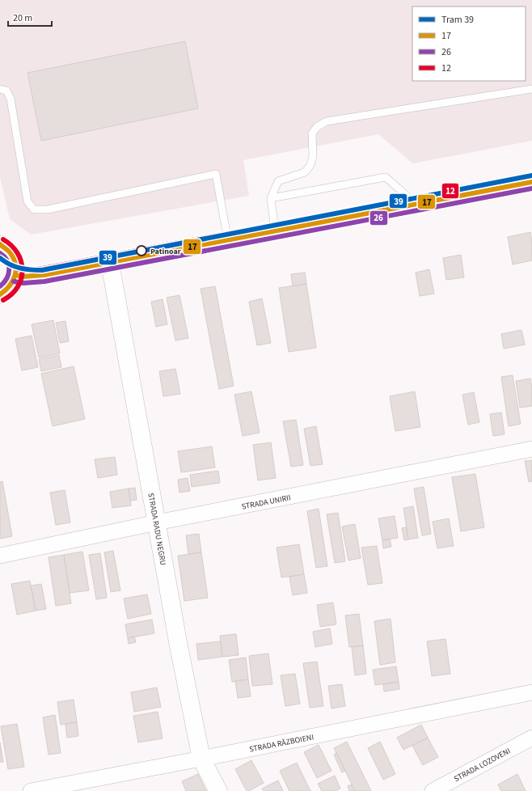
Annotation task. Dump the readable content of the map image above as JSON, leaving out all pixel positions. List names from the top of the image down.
{
  "streets": {
    "main road": ["STRADA RADU NEGRU"],
    "street": ["STRADA UNIRII", "STRADA RĂZBOIENI", "STRADA LOZOVENI"]
  },
  "crossings": [
    ["STRADA UNIRII", "STRADA RADU NEGRU"],
    ["STRADA RADU NEGRU", "STRADA RĂZBOIENI"]
  ],
  "places": ["Patinoar"],
  "lines": [
    "tram line 39",
    "transit line 12",
    "transit line 17",
    "transit line 26"
  ],
  "legend": [
    "Tram 39",
    "17",
    "26",
    "12"
  ],
  "scale_bar": "20 m"
}
